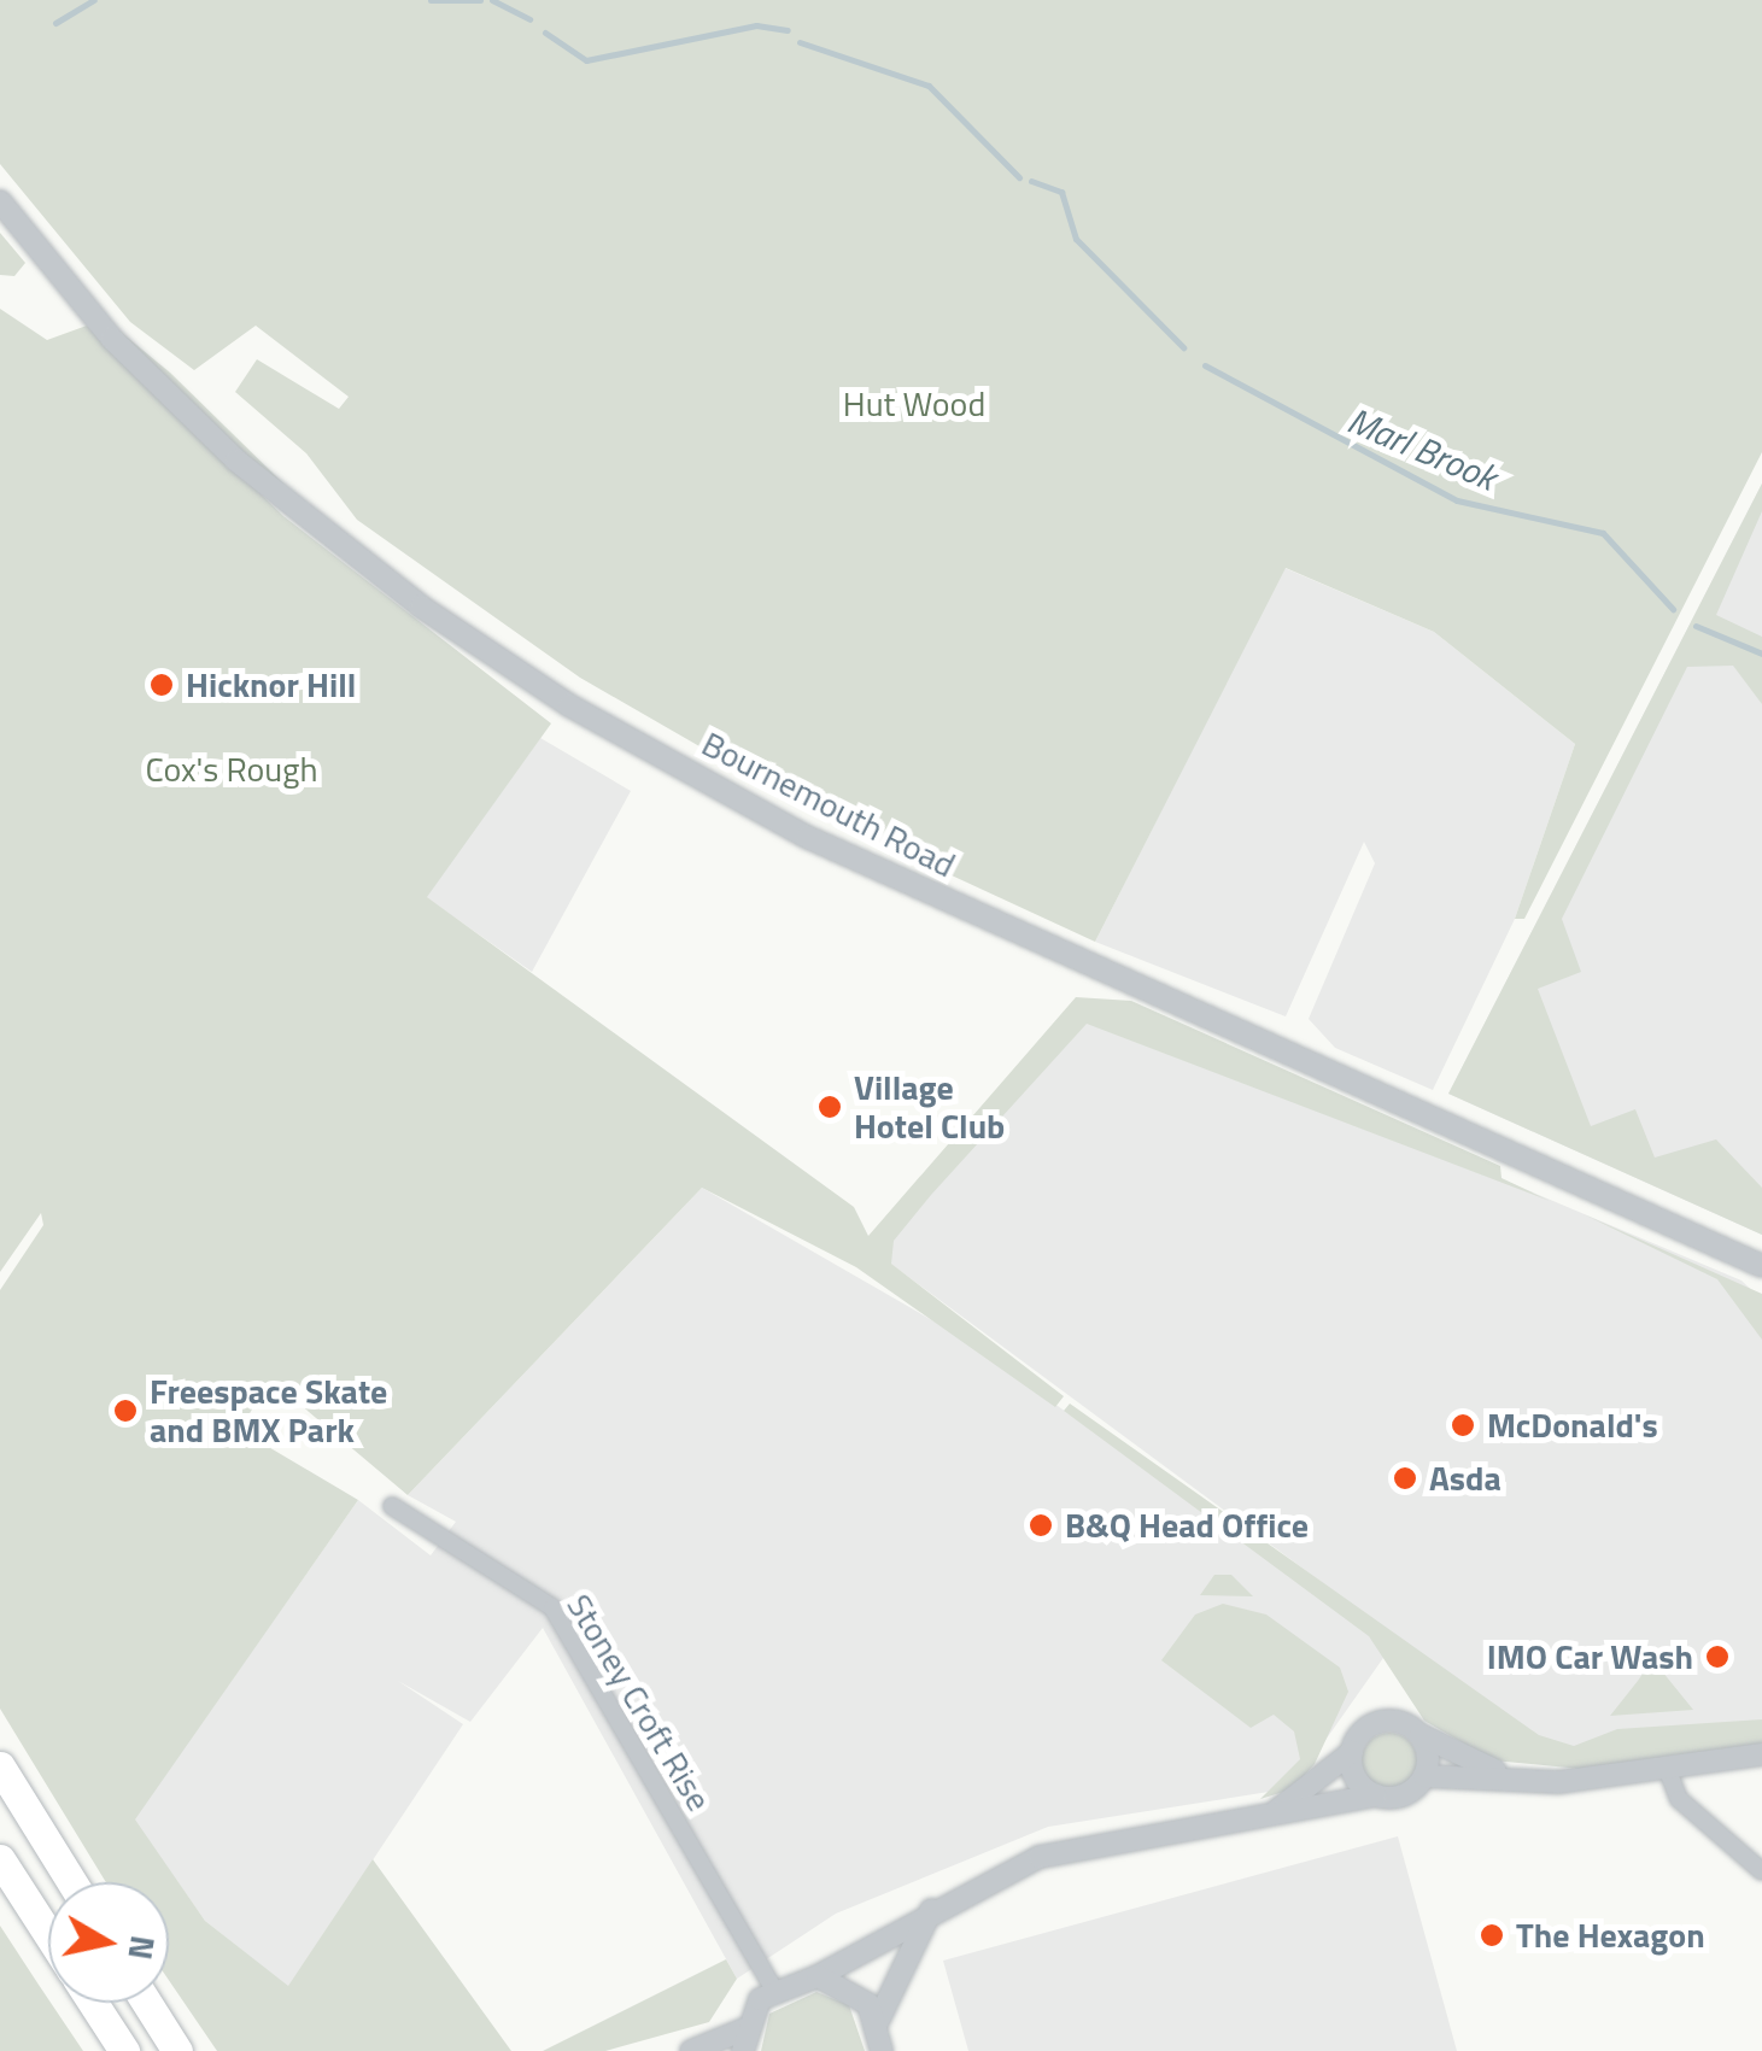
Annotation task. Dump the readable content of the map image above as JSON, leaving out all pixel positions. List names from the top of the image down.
{
  "streets": {
    "street": ["Bournemouth Road", "Stoney Croft Rise"]
  },
  "water": ["Marl Brook"],
  "parks": ["Hut Wood", "Cox's Rough"],
  "places": [
    "Hicknor Hill",
    "Village Hotel Club",
    "Freespace Skate and BMX Park",
    "McDonald's",
    "Asda",
    "B&Q Head Office",
    "IMO Car Wash",
    "The Hexagon"
  ],
  "north": "right"
}
